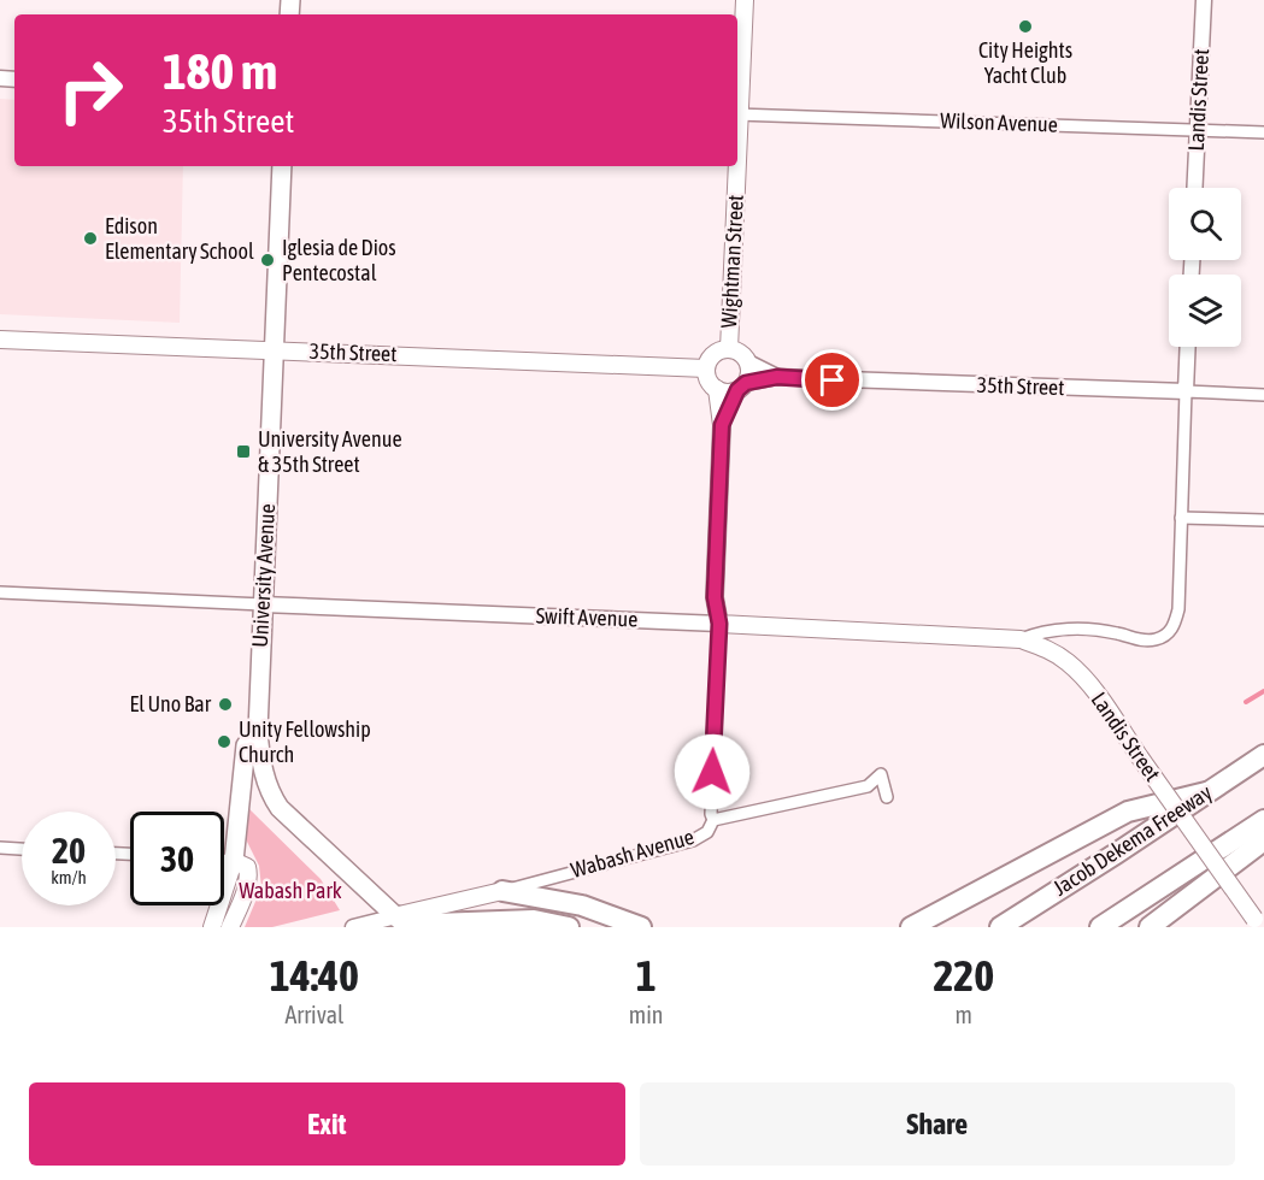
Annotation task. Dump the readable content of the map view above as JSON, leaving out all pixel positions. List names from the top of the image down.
{
  "streets": {
    "highway": ["Jacob Dekema Freeway"],
    "main road": [
      "Landis Street",
      "Wightman Street",
      "35th Street",
      "University Avenue",
      "Swift Avenue",
      "Wabash Avenue"
    ],
    "street": ["Wilson Avenue"]
  },
  "crossings": [
    ["Landis Street", "Wilson Avenue"],
    ["Landis Street", "Swift Avenue"],
    ["Wightman Street", "35th Street"],
    ["35th Street", "University Avenue"],
    ["University Avenue", "Swift Avenue"],
    ["University Avenue", "Wabash Avenue"]
  ],
  "parks": ["Wabash Park"],
  "places": {
    "other": [
      "City Heights Yacht Club",
      "Edison Elementary School",
      "Iglesia de Dios Pentecostal",
      "El Uno Bar",
      "Unity Fellowship Church"
    ],
    "transit": ["University Avenue & 35th Street"]
  },
  "page": {
    "turn": ["180 m", "35th Street"],
    "speed": "20 km/h",
    "limit": "30",
    "eta": [
      "14:40",
      "Arrival",
      "1",
      "min",
      "220",
      "m"
    ],
    "buttons": ["Exit", "Share"]
  }
}
